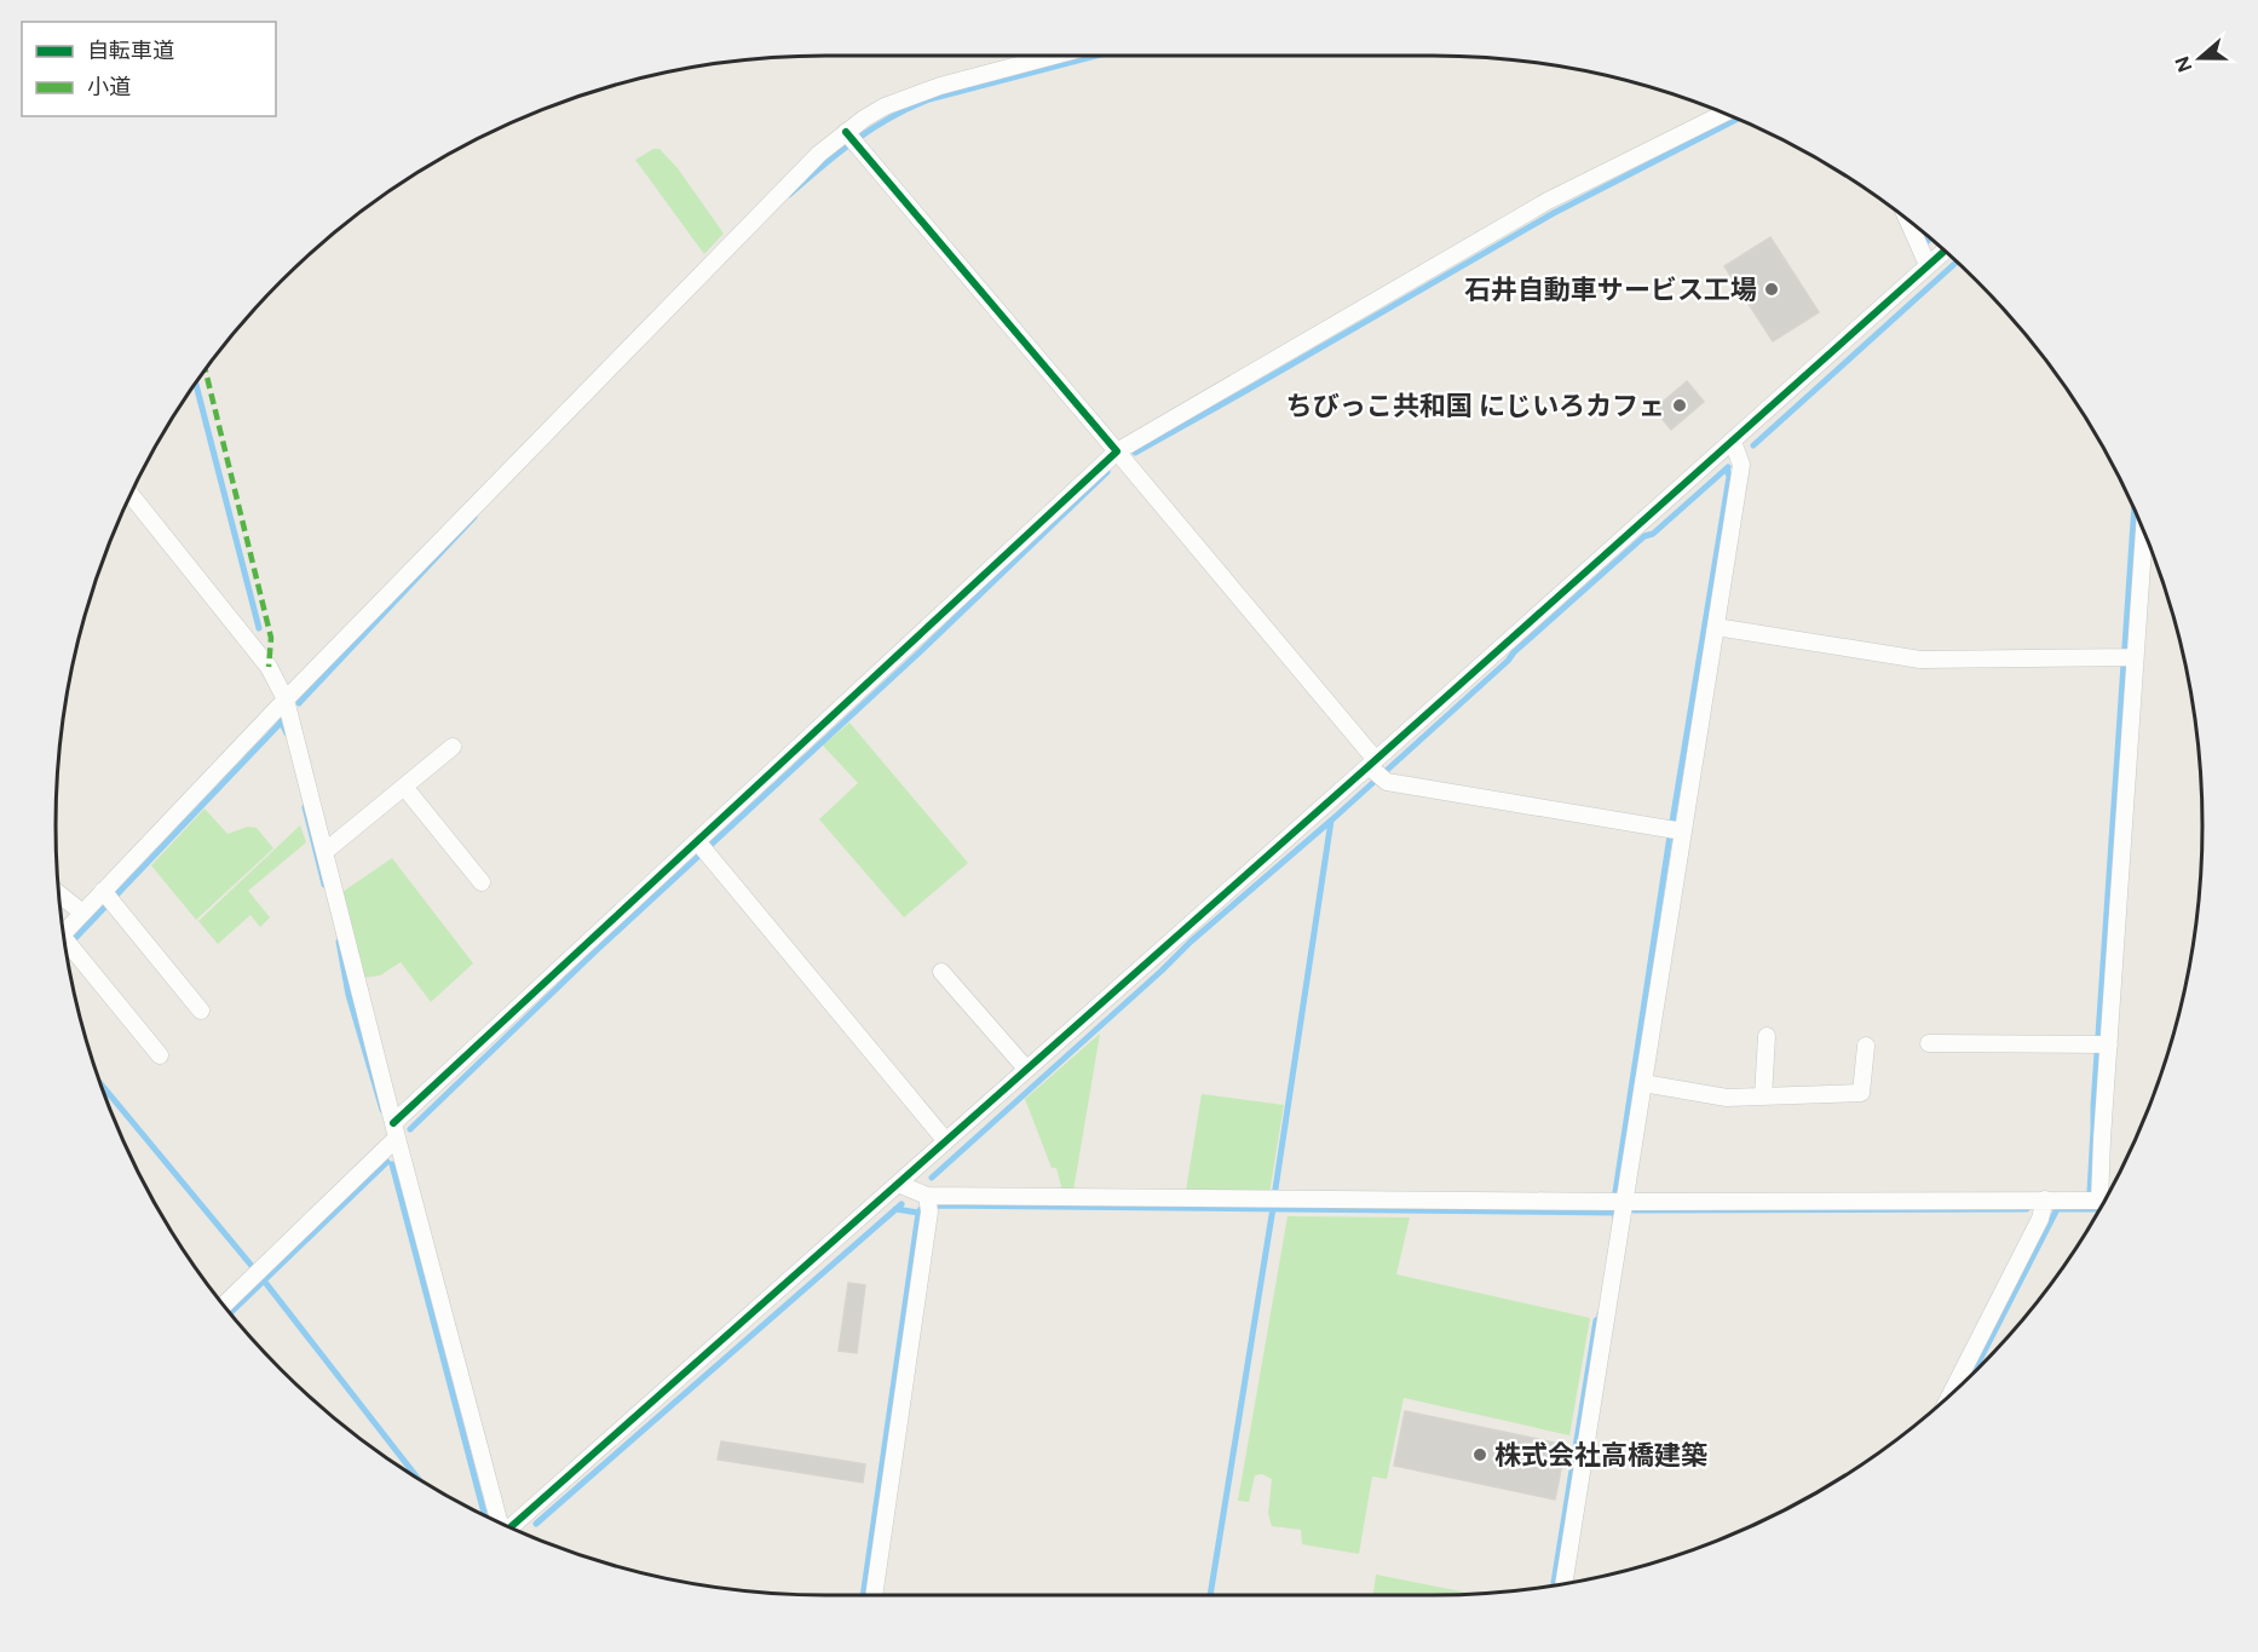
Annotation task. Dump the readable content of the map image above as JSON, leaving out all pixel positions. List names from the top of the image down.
{
  "places": ["石井自動車サービス工場", "ちびっこ共和国 にじいろカフェ", "株式会社高橋建築"],
  "legend": ["自転車道", "小道"],
  "north": "left"
}
